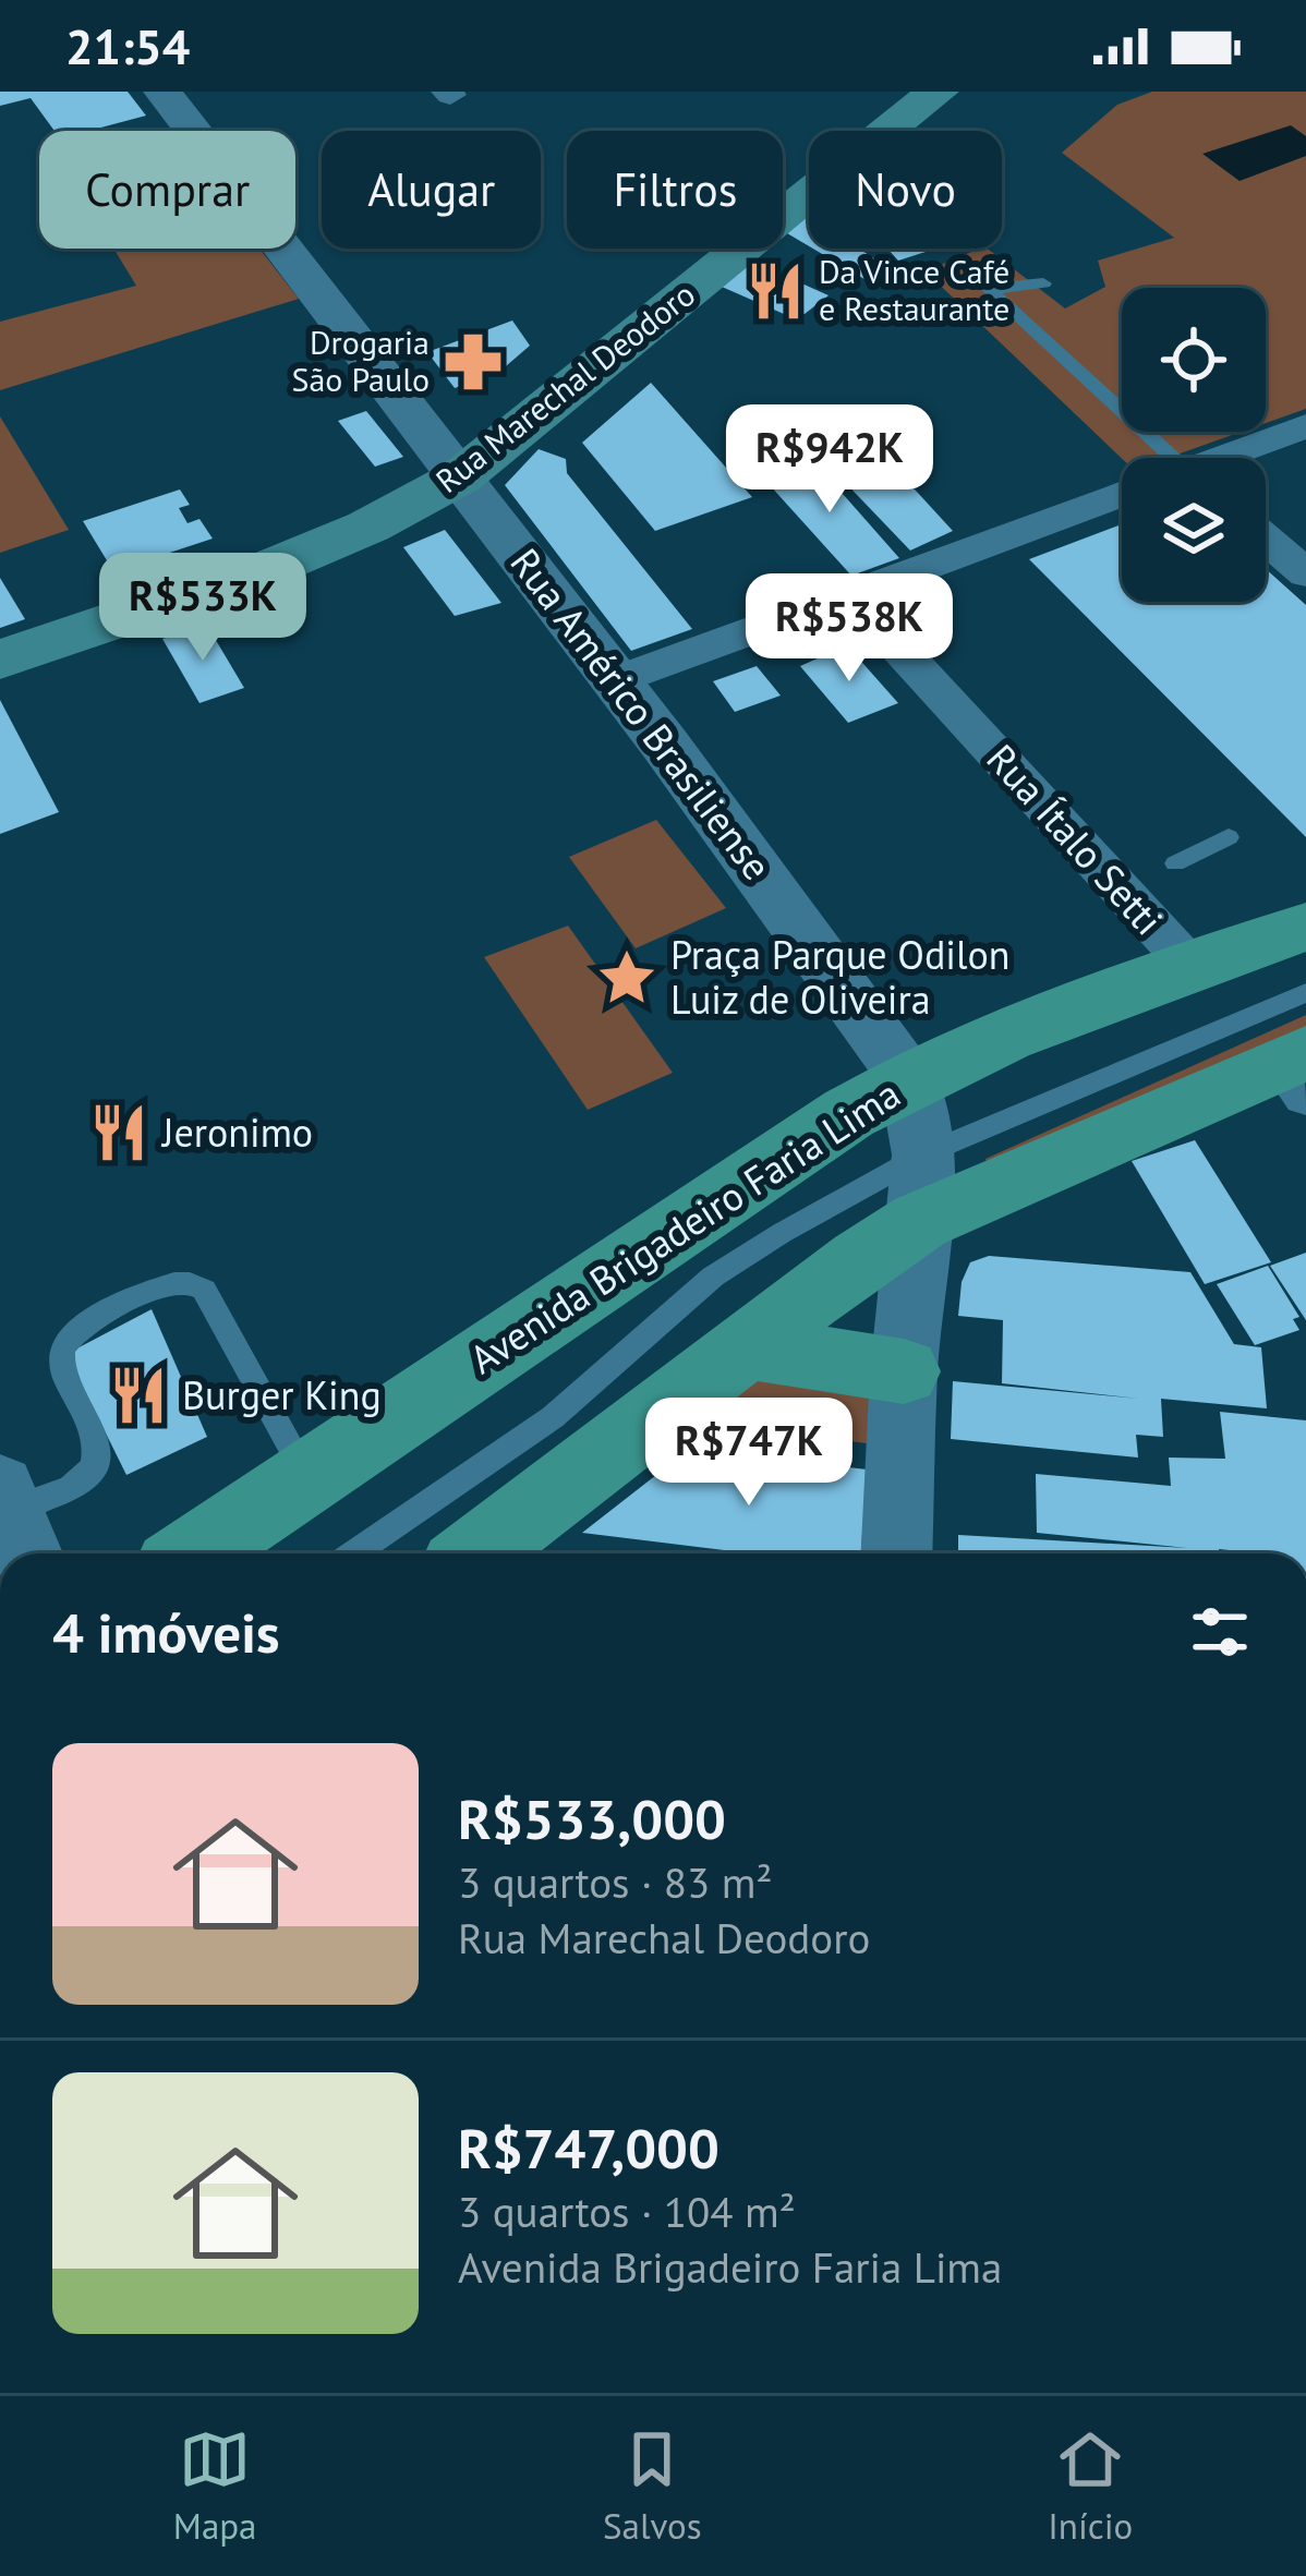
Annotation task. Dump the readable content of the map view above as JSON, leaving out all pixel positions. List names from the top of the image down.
{
  "streets": {
    "main road": ["Rua Marechal Deodoro", "Avenida Brigadeiro Faria Lima"],
    "street": ["Rua Américo Brasiliense", "Rua Ítalo Setti"]
  },
  "crossings": [
    ["Rua Marechal Deodoro", "Rua Américo Brasiliense"],
    ["Rua Américo Brasiliense", "Avenida Brigadeiro Faria Lima"],
    ["Rua Ítalo Setti", "Avenida Brigadeiro Faria Lima"]
  ],
  "places": {
    "restaurant": ["Da Vince Café e Restaurante", "Jeronimo", "Burger King"],
    "pharmacy": ["Drogaria São Paulo"],
    "place": ["Praça Parque Odilon Luiz de Oliveira"]
  },
  "page": {
    "status": "21:54",
    "chip": [
      "Comprar",
      "Alugar",
      "Filtros",
      "Novo"
    ],
    "price": [
      "R$942K",
      "R$533K",
      "R$538K",
      "R$747K"
    ],
    "heading": "4 imóveis",
    "list": [
      {
        "name": "R$533,000",
        "note": "3 quartos · 83 m² · Rua Marechal Deodoro"
      },
      {
        "name": "R$747,000",
        "note": "3 quartos · 104 m² · Avenida Brigadeiro Faria Lima"
      }
    ],
    "tabs": ["Mapa", "Salvos", "Início"]
  }
}
